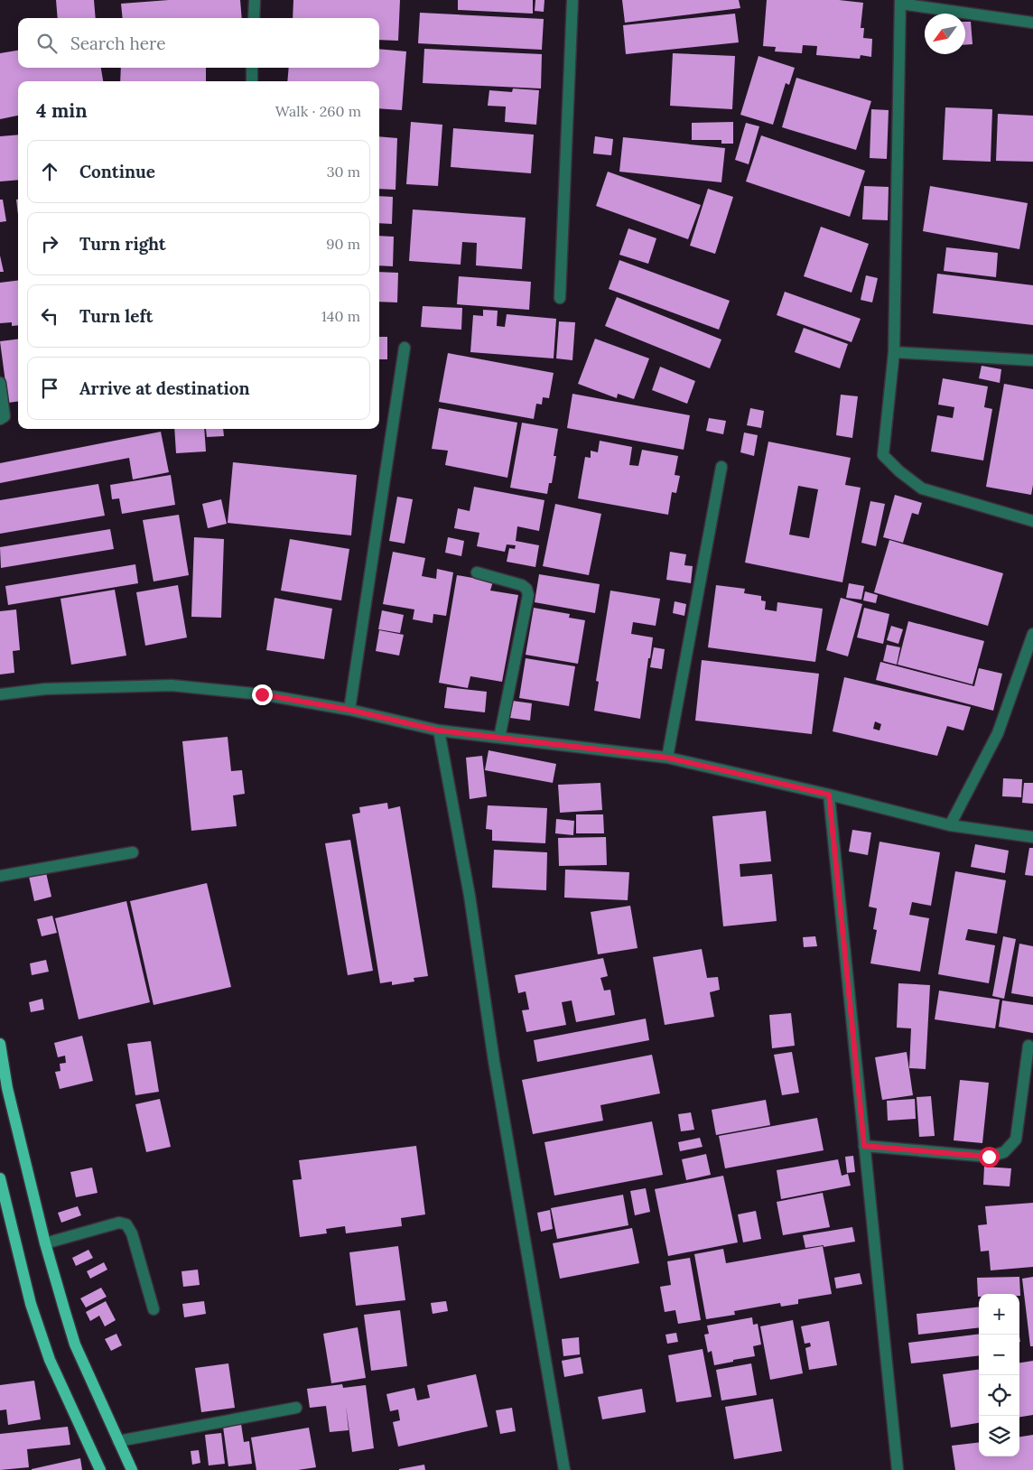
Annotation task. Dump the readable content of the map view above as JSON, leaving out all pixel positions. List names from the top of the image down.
{
  "north": "bottom left",
  "page": {
    "search": "Search here",
    "heading": ["4 min", "Walk · 260 m"],
    "list": [
      ["Continue", "30 m"],
      ["Turn right", "90 m"],
      ["Turn left", "140 m"],
      "Arrive at destination"
    ],
    "map_buttons": ["+", "−"]
  }
}
